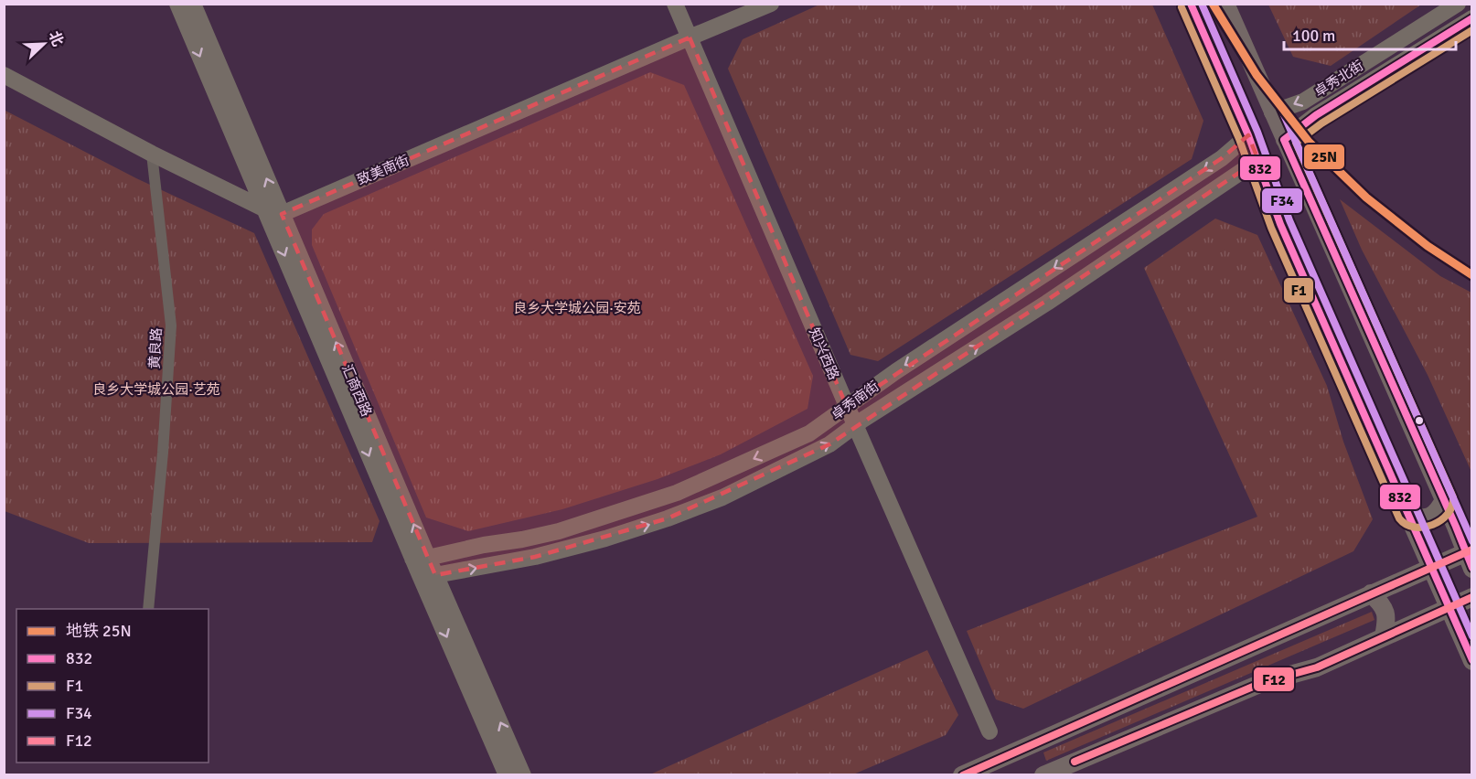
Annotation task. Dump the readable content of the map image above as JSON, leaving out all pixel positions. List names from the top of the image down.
{
  "streets": {
    "street": [
      "卓秀北街",
      "致美南街",
      "黄良路",
      "知兴西路",
      "汇商西路",
      "卓秀南街"
    ]
  },
  "crossings": [
    ["致美南街", "知兴西路"],
    ["致美南街", "汇商西路"],
    ["知兴西路", "卓秀南街"],
    ["汇商西路", "卓秀南街"]
  ],
  "parks": ["良乡大学城公园·安苑", "良乡大学城公园·艺苑"],
  "lines": [
    "metro line 25N",
    "transit line 832",
    "transit line F34",
    "transit line F1",
    "transit line F12"
  ],
  "legend": [
    "地铁 25N",
    "832",
    "F1",
    "F34",
    "F12"
  ],
  "scale_bar": "100 m",
  "north": "top right"
}
